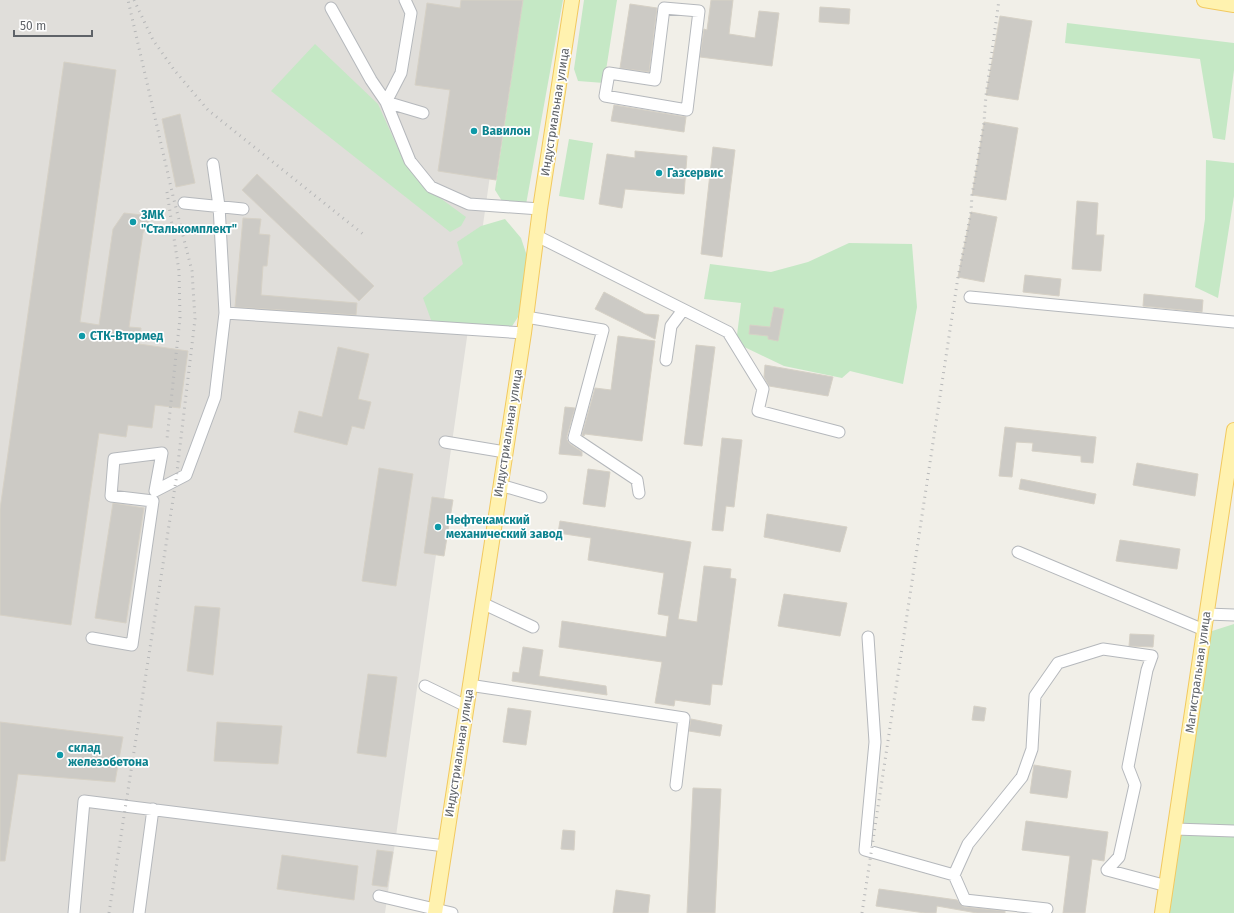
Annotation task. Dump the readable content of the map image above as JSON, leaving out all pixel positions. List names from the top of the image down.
{
  "streets": {
    "main road": ["Индустриальная улица", "Магистральная улица"]
  },
  "places": [
    "Вавилон",
    "Газсервис",
    "ЗМК \"Сталькомплект\"",
    "СТК-Втормед",
    "Нефтекамский механический завод",
    "склад железобетона"
  ],
  "scale_bar": "50 m"
}
